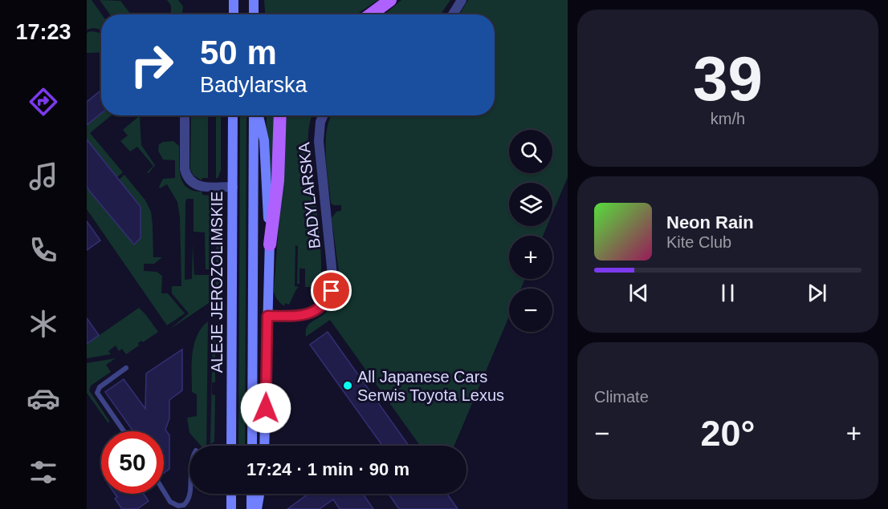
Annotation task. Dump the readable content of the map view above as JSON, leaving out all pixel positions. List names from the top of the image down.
{
  "streets": {
    "main road": ["ALEJE JEROZOLIMSKIE"],
    "street": ["BADYLARSKA"]
  },
  "places": ["All Japanese Cars Serwis Toyota Lexus"],
  "page": {
    "tabs": "17:23",
    "tile": [
      ["39", "km/h"],
      "Climate"
    ],
    "turn": ["50 m", "Badylarska"],
    "map_buttons": ["+", "−"],
    "song": ["Neon Rain", "Kite Club"],
    "heat": ["−", "20°", "+"],
    "limit": "50",
    "trip": "17:24 · 1 min · 90 m"
  }
}
